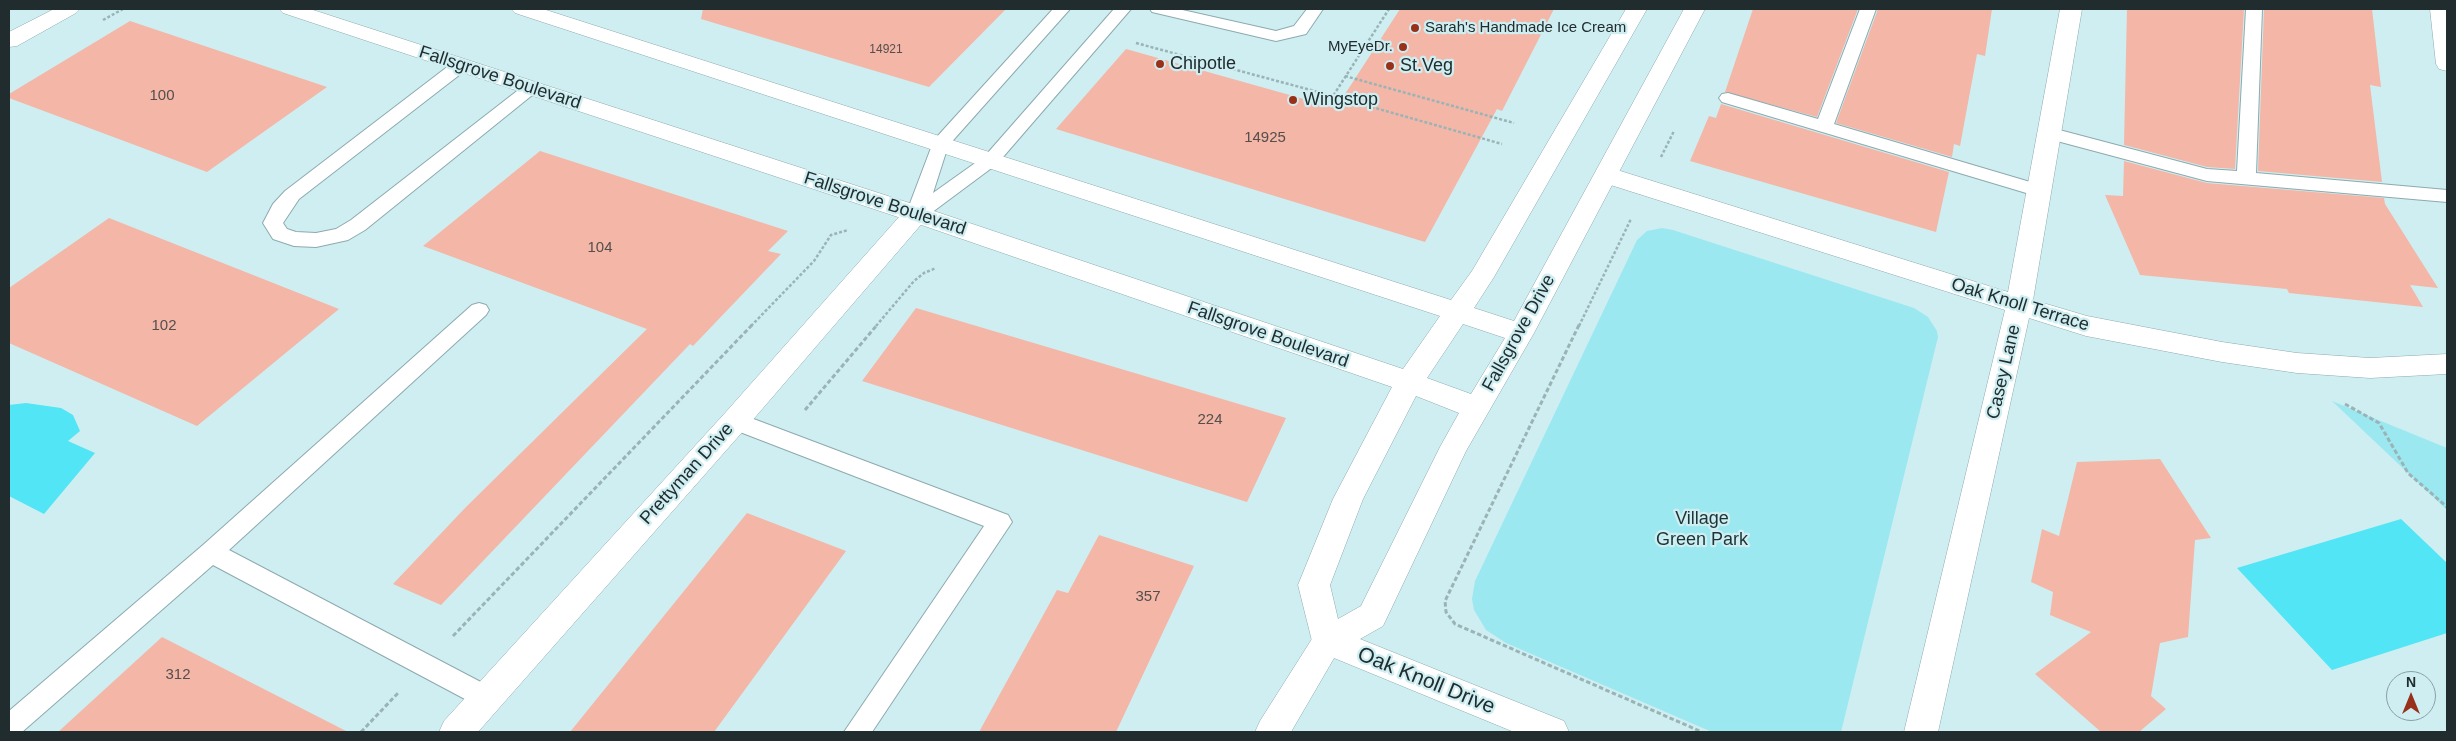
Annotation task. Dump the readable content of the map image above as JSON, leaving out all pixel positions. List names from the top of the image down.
{
  "streets": {
    "street": [
      "Fallsgrove Boulevard",
      "Oak Knoll Terrace",
      "Fallsgrove Drive",
      "Casey Lane",
      "Prettyman Drive",
      "Oak Knoll Drive"
    ]
  },
  "crossings": [
    ["Fallsgrove Boulevard", "Fallsgrove Drive"],
    ["Fallsgrove Boulevard", "Prettyman Drive"],
    ["Oak Knoll Terrace", "Fallsgrove Drive"],
    ["Oak Knoll Terrace", "Casey Lane"],
    ["Fallsgrove Drive", "Oak Knoll Drive"]
  ],
  "parks": ["Village Green Park"],
  "places": [
    "Sarah's Handmade Ice Cream",
    "MyEyeDr.",
    "Chipotle",
    "St.Veg",
    "Wingstop"
  ],
  "house_numbers": [
    "14921",
    "100",
    "14925",
    "104",
    "102",
    "224",
    "357",
    "312"
  ],
  "north": "top"
}
